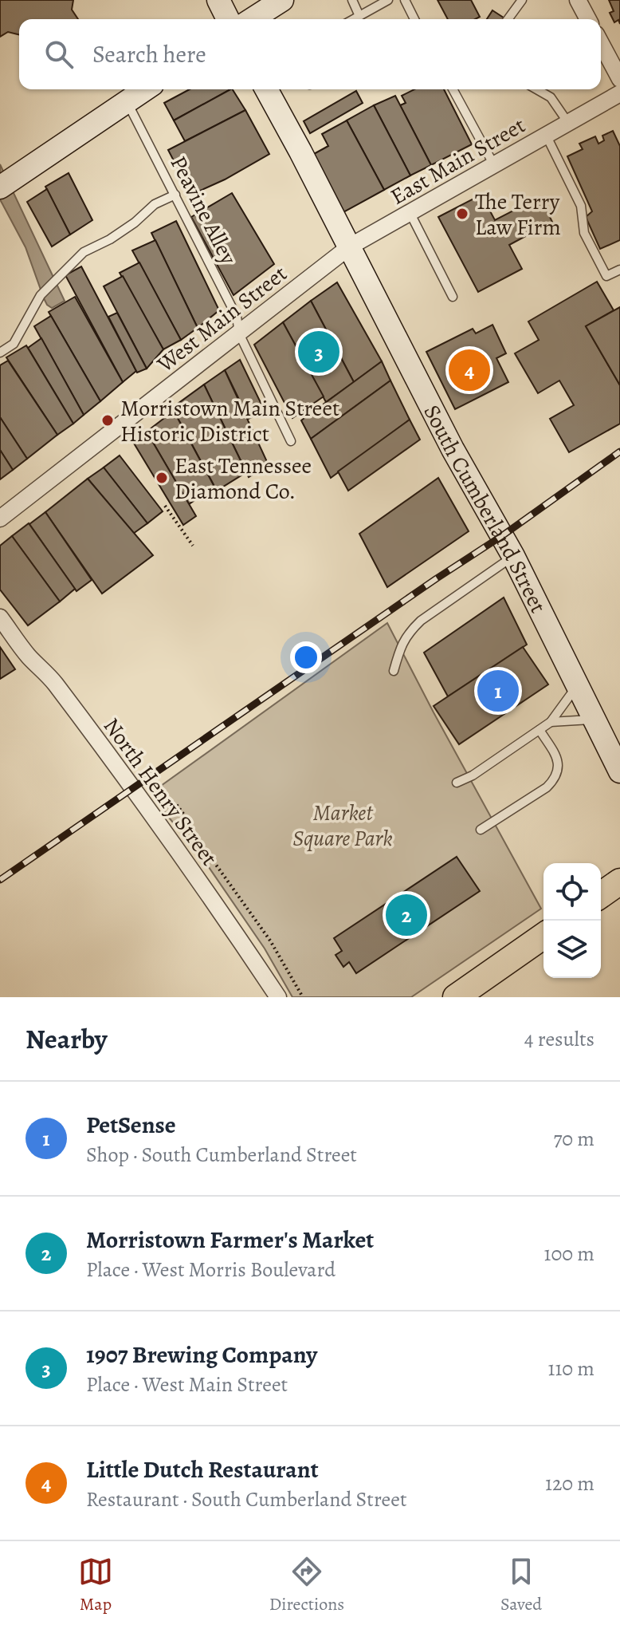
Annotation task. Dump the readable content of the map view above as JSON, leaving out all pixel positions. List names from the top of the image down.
{
  "streets": {
    "main road": ["South Cumberland Street"],
    "street": ["East Main Street", "West Main Street", "North Henry Street"],
    "lane": ["Peavine Alley"]
  },
  "crossings": [
    ["East Main Street", "West Main Street"],
    ["East Main Street", "South Cumberland Street"],
    ["Peavine Alley", "West Main Street"],
    ["West Main Street", "South Cumberland Street"]
  ],
  "parks": ["Market Square Park"],
  "places": ["The Terry Law Firm", "Morristown Main Street Historic District", "East Tennessee Diamond Co."],
  "page": {
    "search": "Search here",
    "pins": [
      "3",
      "4",
      "1",
      "2"
    ],
    "heading": ["Nearby", "4 results"],
    "list": [
      {
        "mark": "1",
        "name": "PetSense",
        "note": "Shop · South Cumberland Street",
        "value": "70 m"
      },
      {
        "mark": "2",
        "name": "Morristown Farmer's Market",
        "note": "Place · West Morris Boulevard",
        "value": "100 m"
      },
      {
        "mark": "3",
        "name": "1907 Brewing Company",
        "note": "Place · West Main Street",
        "value": "110 m"
      },
      {
        "mark": "4",
        "name": "Little Dutch Restaurant",
        "note": "Restaurant · South Cumberland Street",
        "value": "120 m"
      }
    ],
    "nav": ["Map", "Directions", "Saved"]
  }
}
